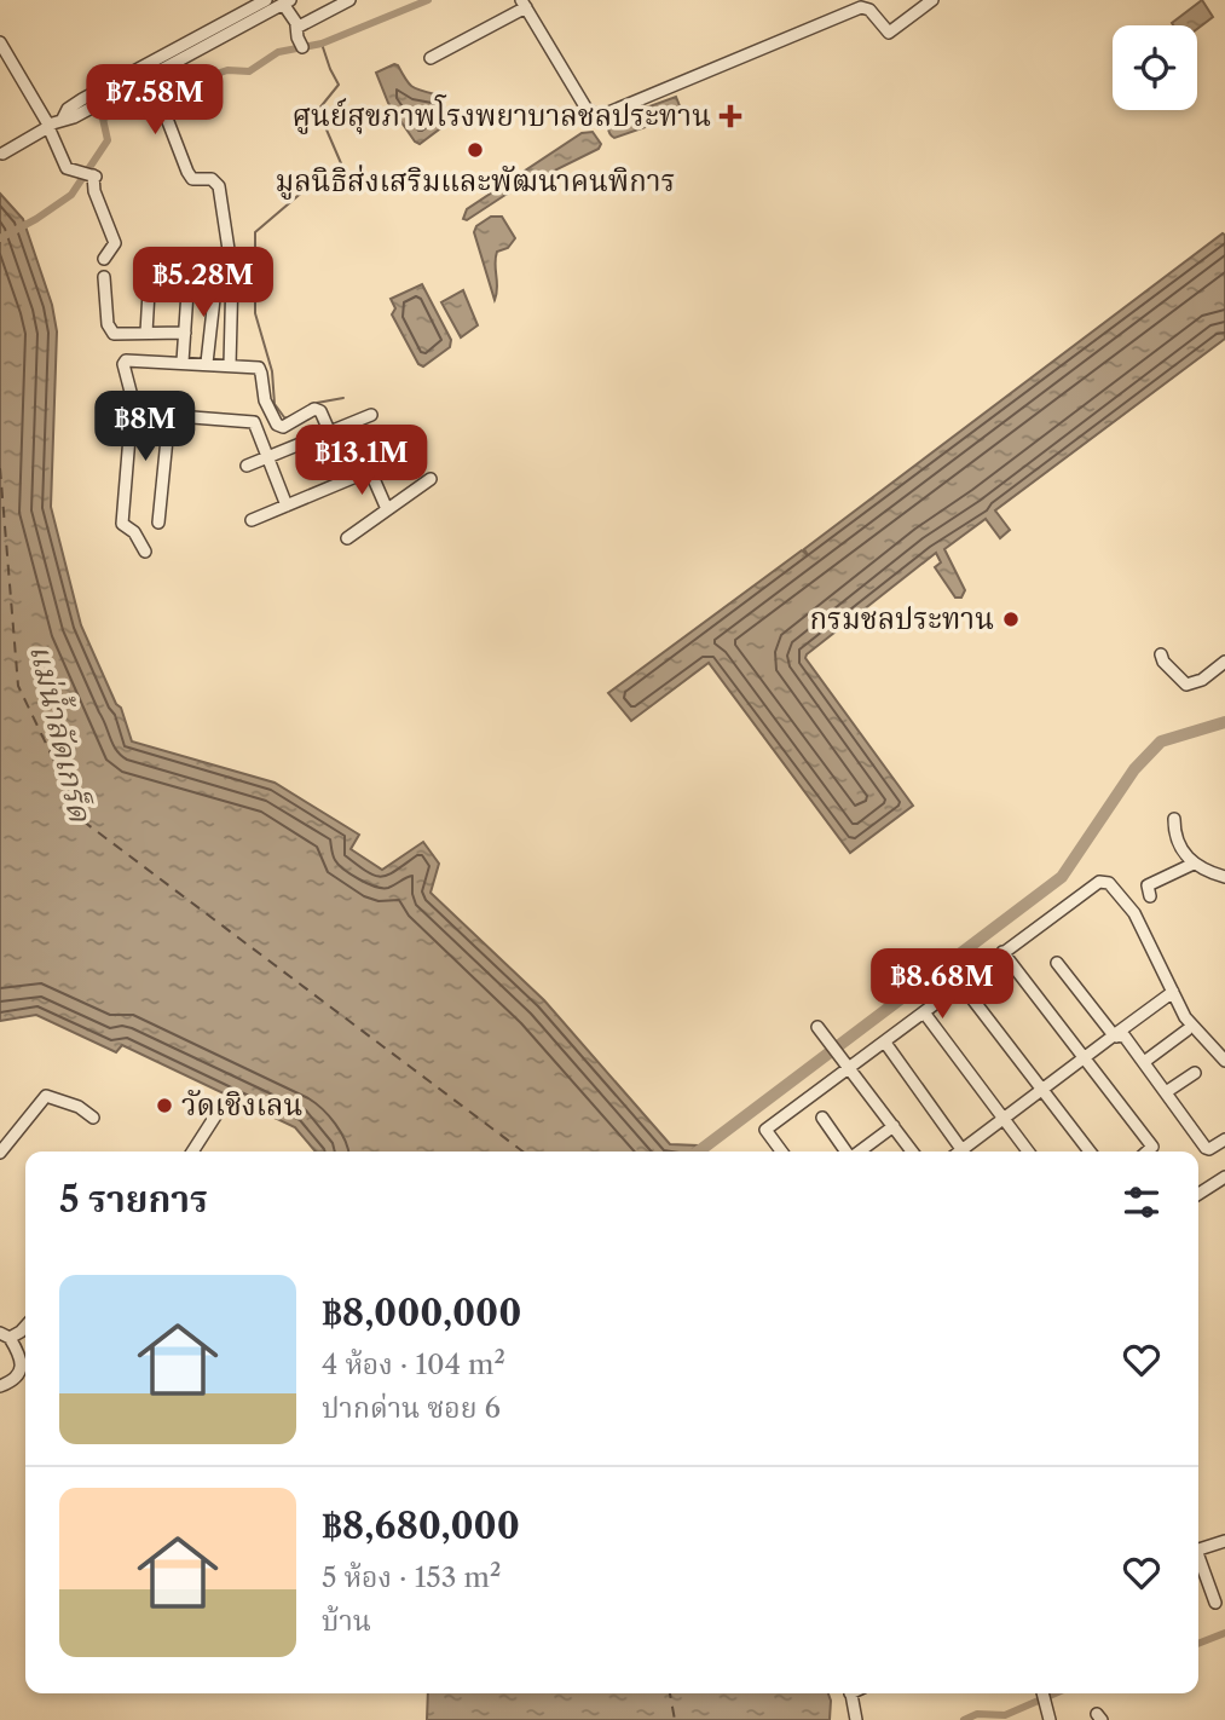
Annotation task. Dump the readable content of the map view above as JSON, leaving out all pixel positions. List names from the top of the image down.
{
  "water": ["แม่น้ำลัดเกร็ด"],
  "places": {
    "health": ["ศูนย์สุขภาพโรงพยาบาลชลประทาน"],
    "other": ["มูลนิธิส่งเสริมและพัฒนาคนพิการ", "กรมชลประทาน", "วัดเชิงเลน"]
  },
  "page": {
    "price": [
      "฿7.58M",
      "฿5.28M",
      "฿8M",
      "฿13.1M",
      "฿8.68M"
    ],
    "heading": "5 รายการ",
    "list": [
      {
        "name": "฿8,000,000",
        "note": "4 ห้อง · 104 m² · ปากด่าน ซอย 6"
      },
      {
        "name": "฿8,680,000",
        "note": "5 ห้อง · 153 m² · บ้าน"
      }
    ]
  }
}
